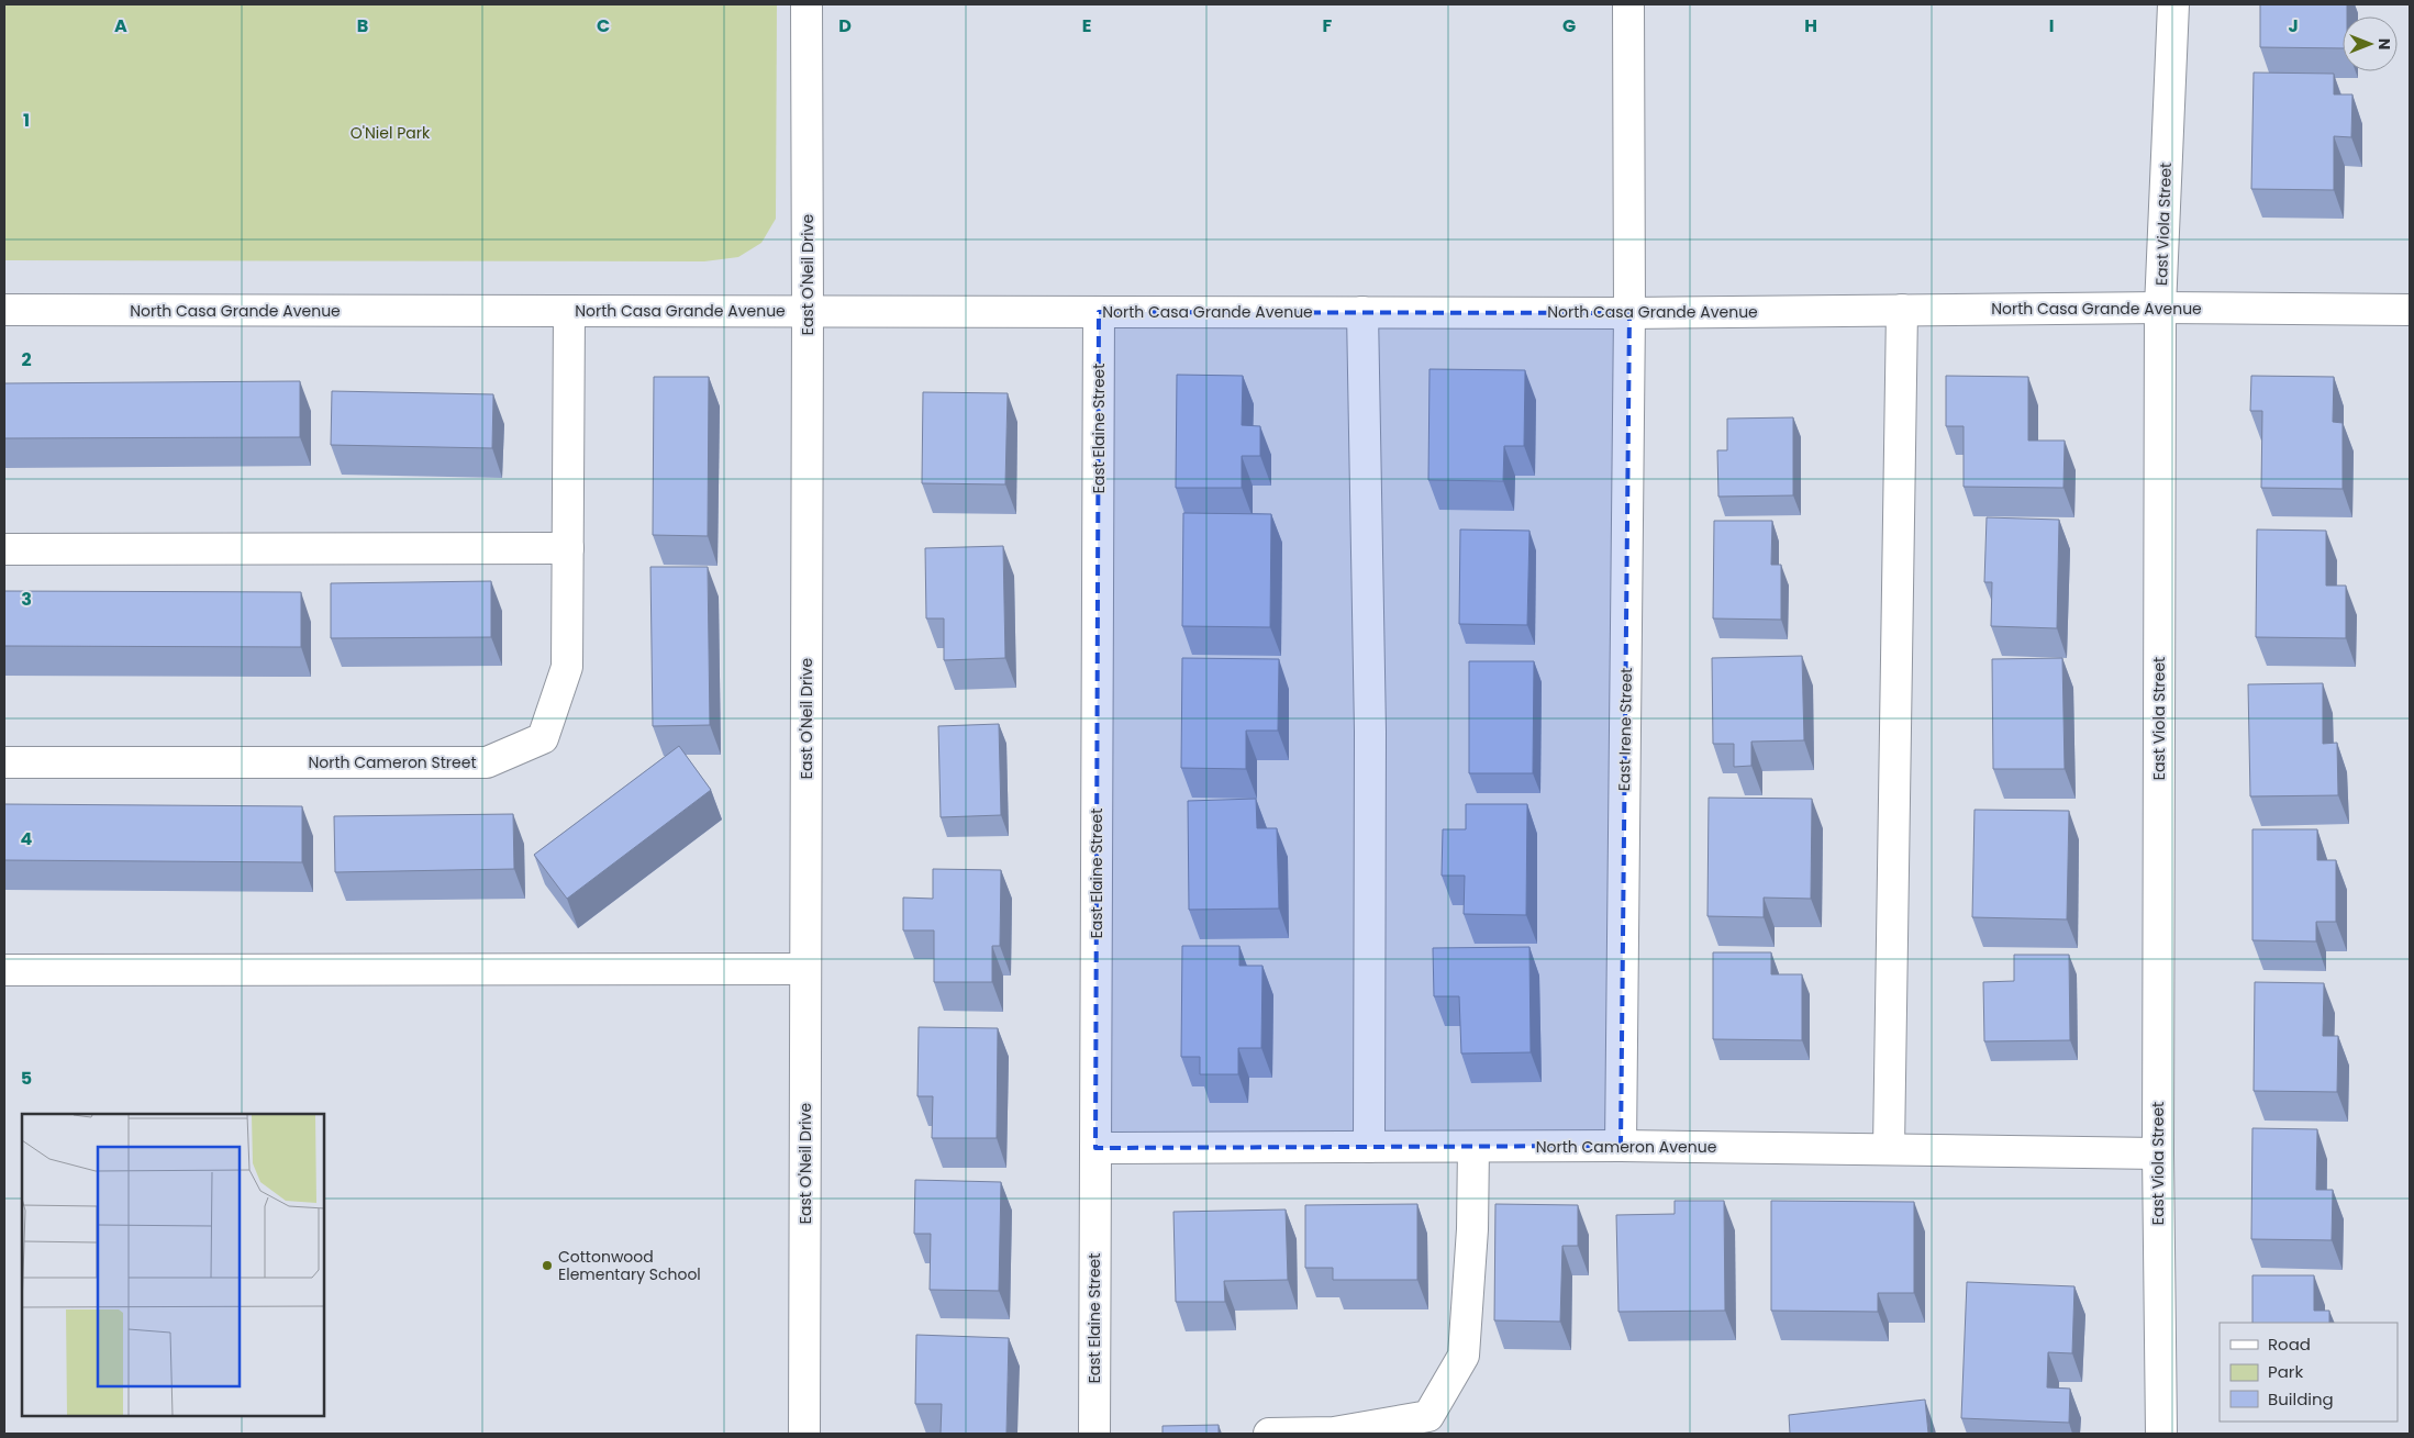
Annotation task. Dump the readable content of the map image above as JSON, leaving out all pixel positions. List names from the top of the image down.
{
  "streets": {
    "street": [
      "East Viola Street",
      "East O'Neil Drive",
      "North Casa Grande Avenue",
      "East Elaine Street",
      "East Irene Street",
      "North Cameron Street",
      "North Cameron Avenue"
    ]
  },
  "crossings": [
    ["East Viola Street", "North Casa Grande Avenue"],
    ["East Viola Street", "North Cameron Avenue"],
    ["East O'Neil Drive", "North Casa Grande Avenue"],
    ["North Casa Grande Avenue", "East Elaine Street"],
    ["North Casa Grande Avenue", "East Irene Street"],
    ["North Casa Grande Avenue", "North Cameron Street"],
    ["East Elaine Street", "North Cameron Avenue"],
    ["East Irene Street", "North Cameron Avenue"]
  ],
  "parks": ["O'Niel Park"],
  "places": ["Cottonwood Elementary School"],
  "legend": ["Road", "Park", "Building"],
  "north": "right",
  "grid": {
    "columns": [
      "A",
      "B",
      "C",
      "D",
      "E",
      "F",
      "G",
      "H",
      "I",
      "J"
    ],
    "rows": [
      "1",
      "2",
      "3",
      "4",
      "5"
    ]
  }
}
